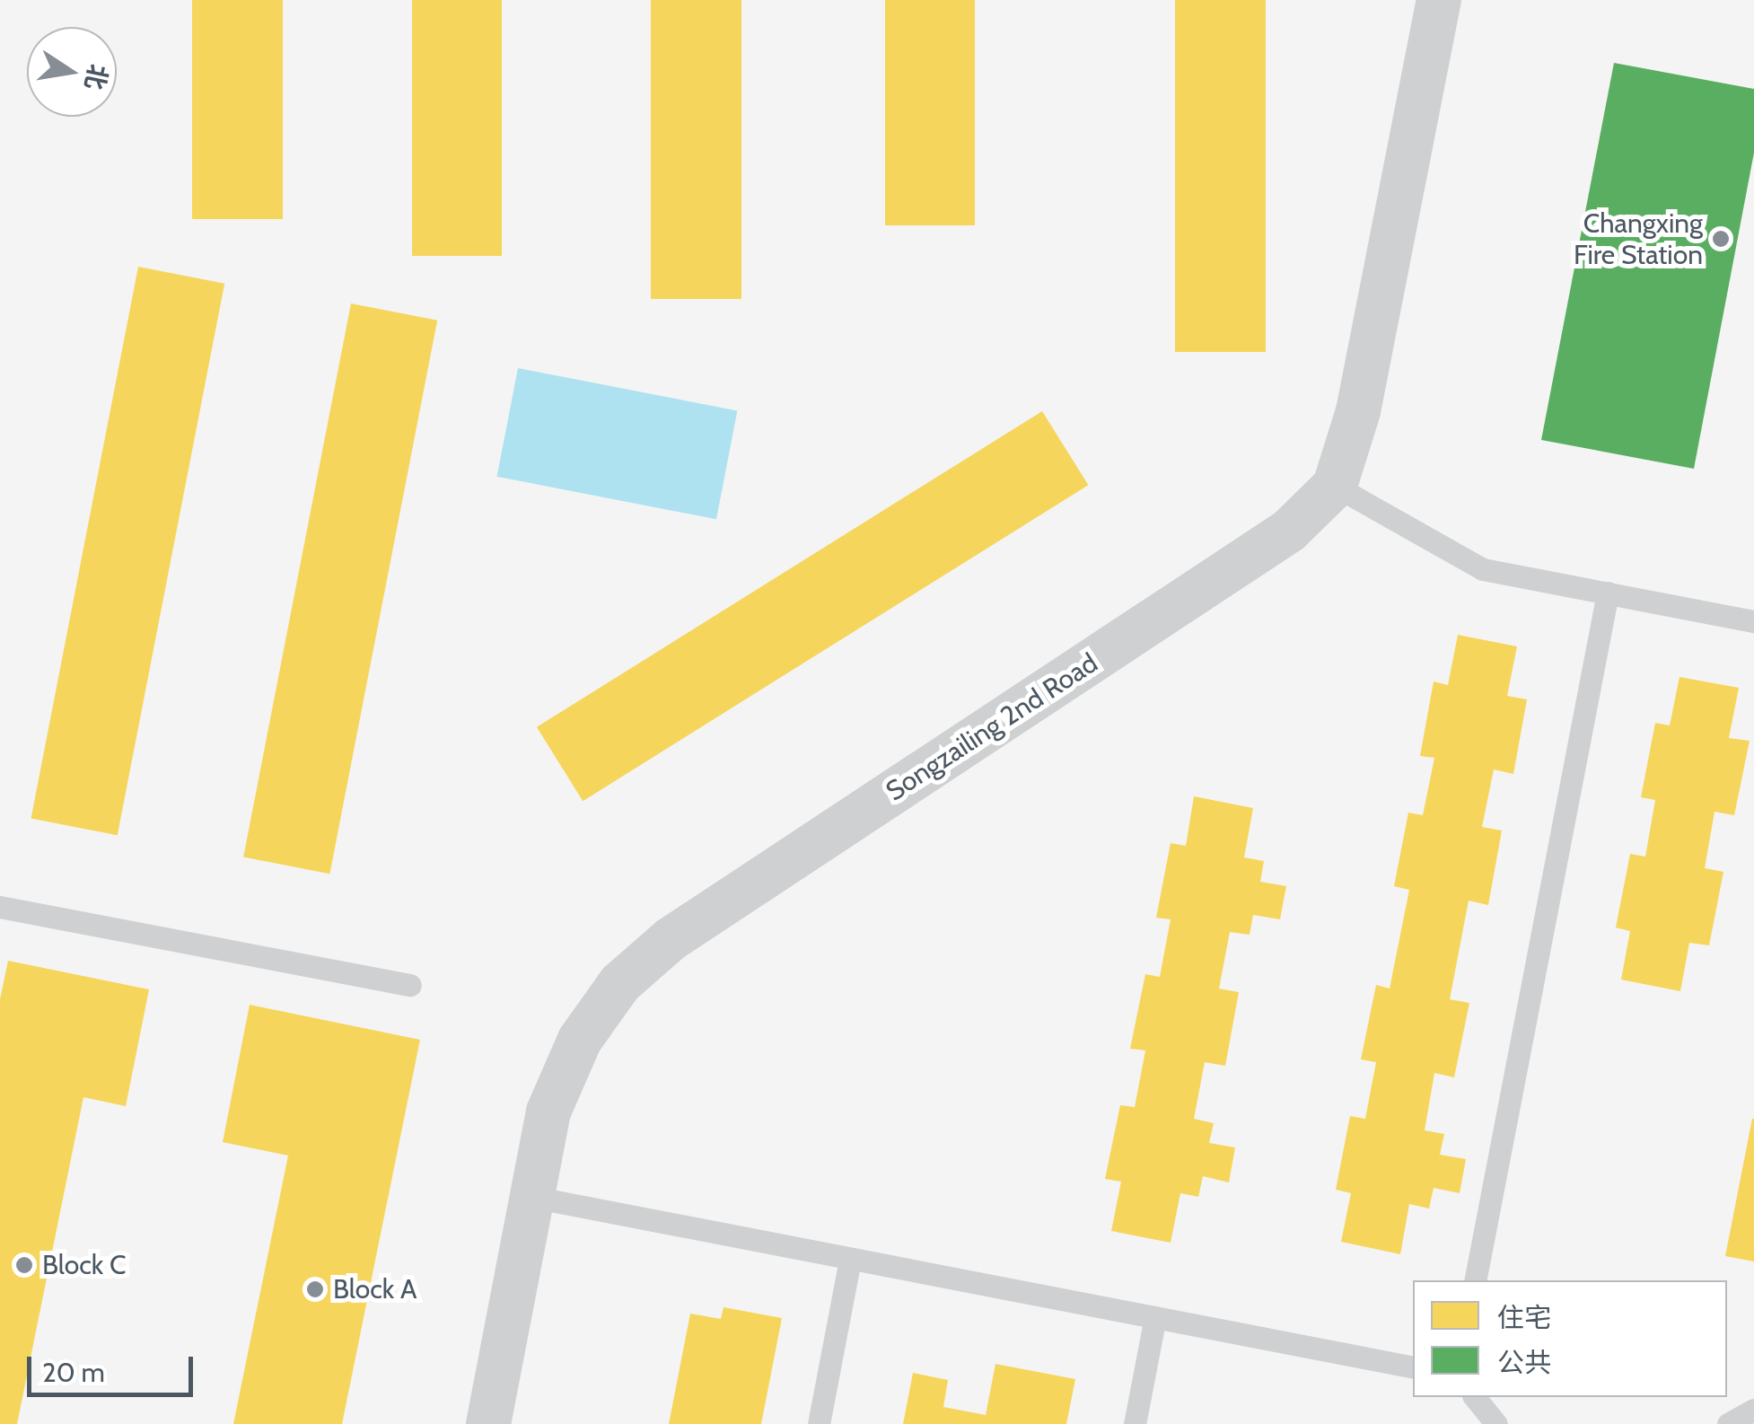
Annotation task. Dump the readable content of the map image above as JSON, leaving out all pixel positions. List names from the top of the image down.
{
  "streets": {
    "street": ["Songzailing 2nd Road"]
  },
  "places": ["Changxing Fire Station", "Block C", "Block A"],
  "legend": ["住宅", "公共"],
  "scale_bar": "20 m",
  "north": "right"
}
